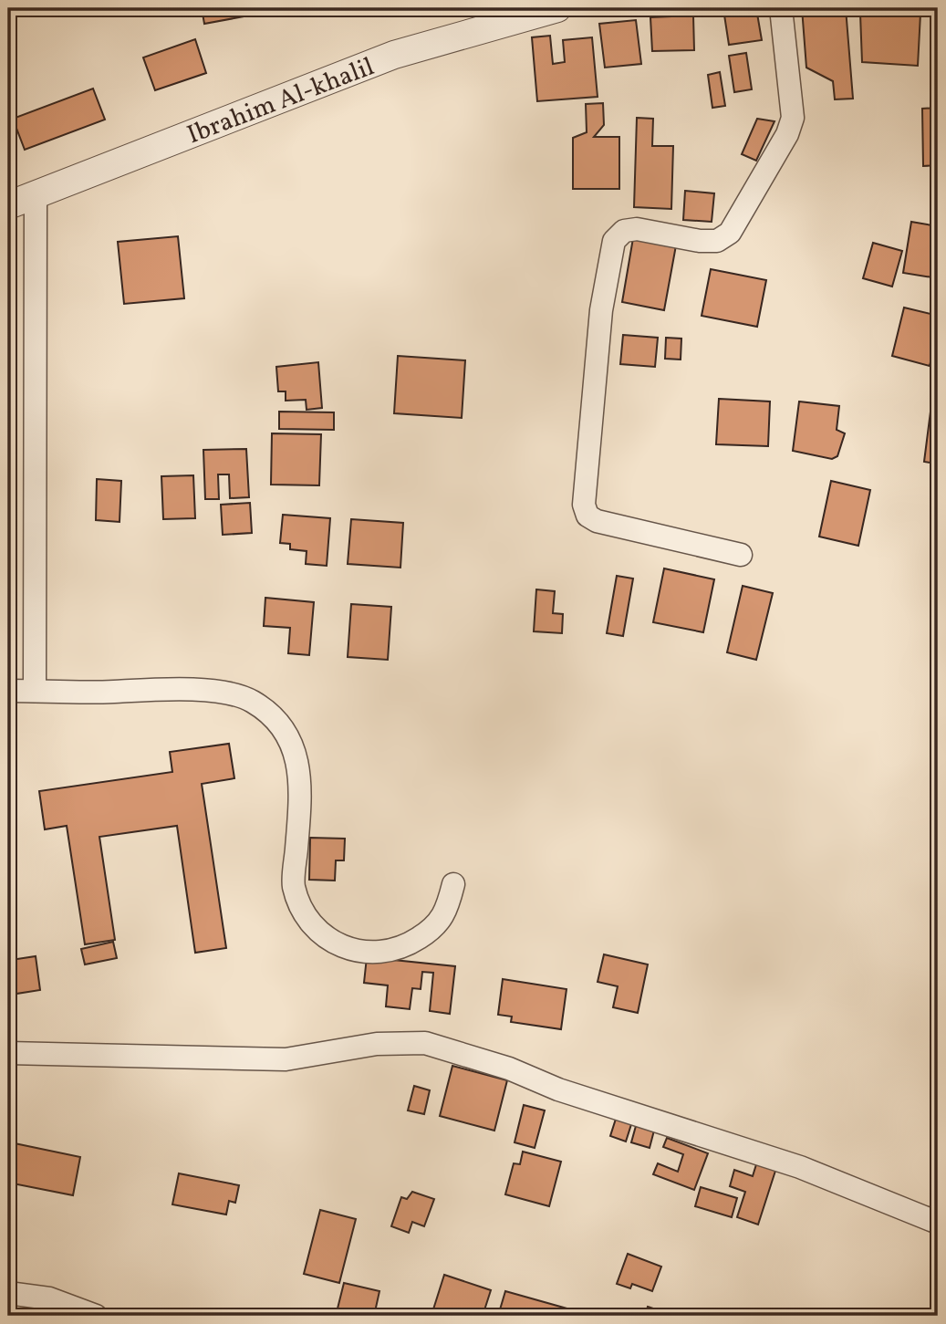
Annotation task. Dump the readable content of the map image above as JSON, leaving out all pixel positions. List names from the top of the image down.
{
  "streets": {
    "street": ["Ibrahim Al-khalil"]
  }
}
